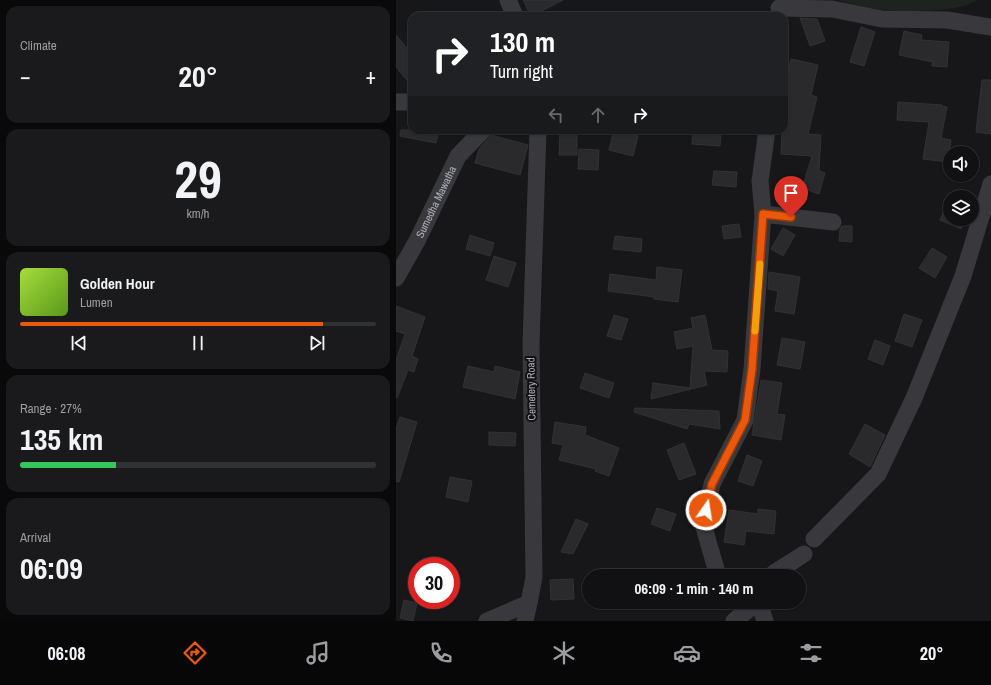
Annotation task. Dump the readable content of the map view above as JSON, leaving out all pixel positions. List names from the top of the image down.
{
  "streets": {
    "street": ["Sumedha Mawatha", "Cemetery Road"]
  },
  "page": {
    "tile": [
      "Climate",
      ["29", "km/h"],
      ["Range · 27%", "135 km"],
      ["Arrival", "06:09"]
    ],
    "turn": ["130 m", "Turn right"],
    "heat": ["−", "20°", "+"],
    "song": ["Golden Hour", "Lumen"],
    "limit": "30",
    "trip": "06:09 · 1 min · 140 m",
    "tabs": ["06:08", "20°"]
  }
}
